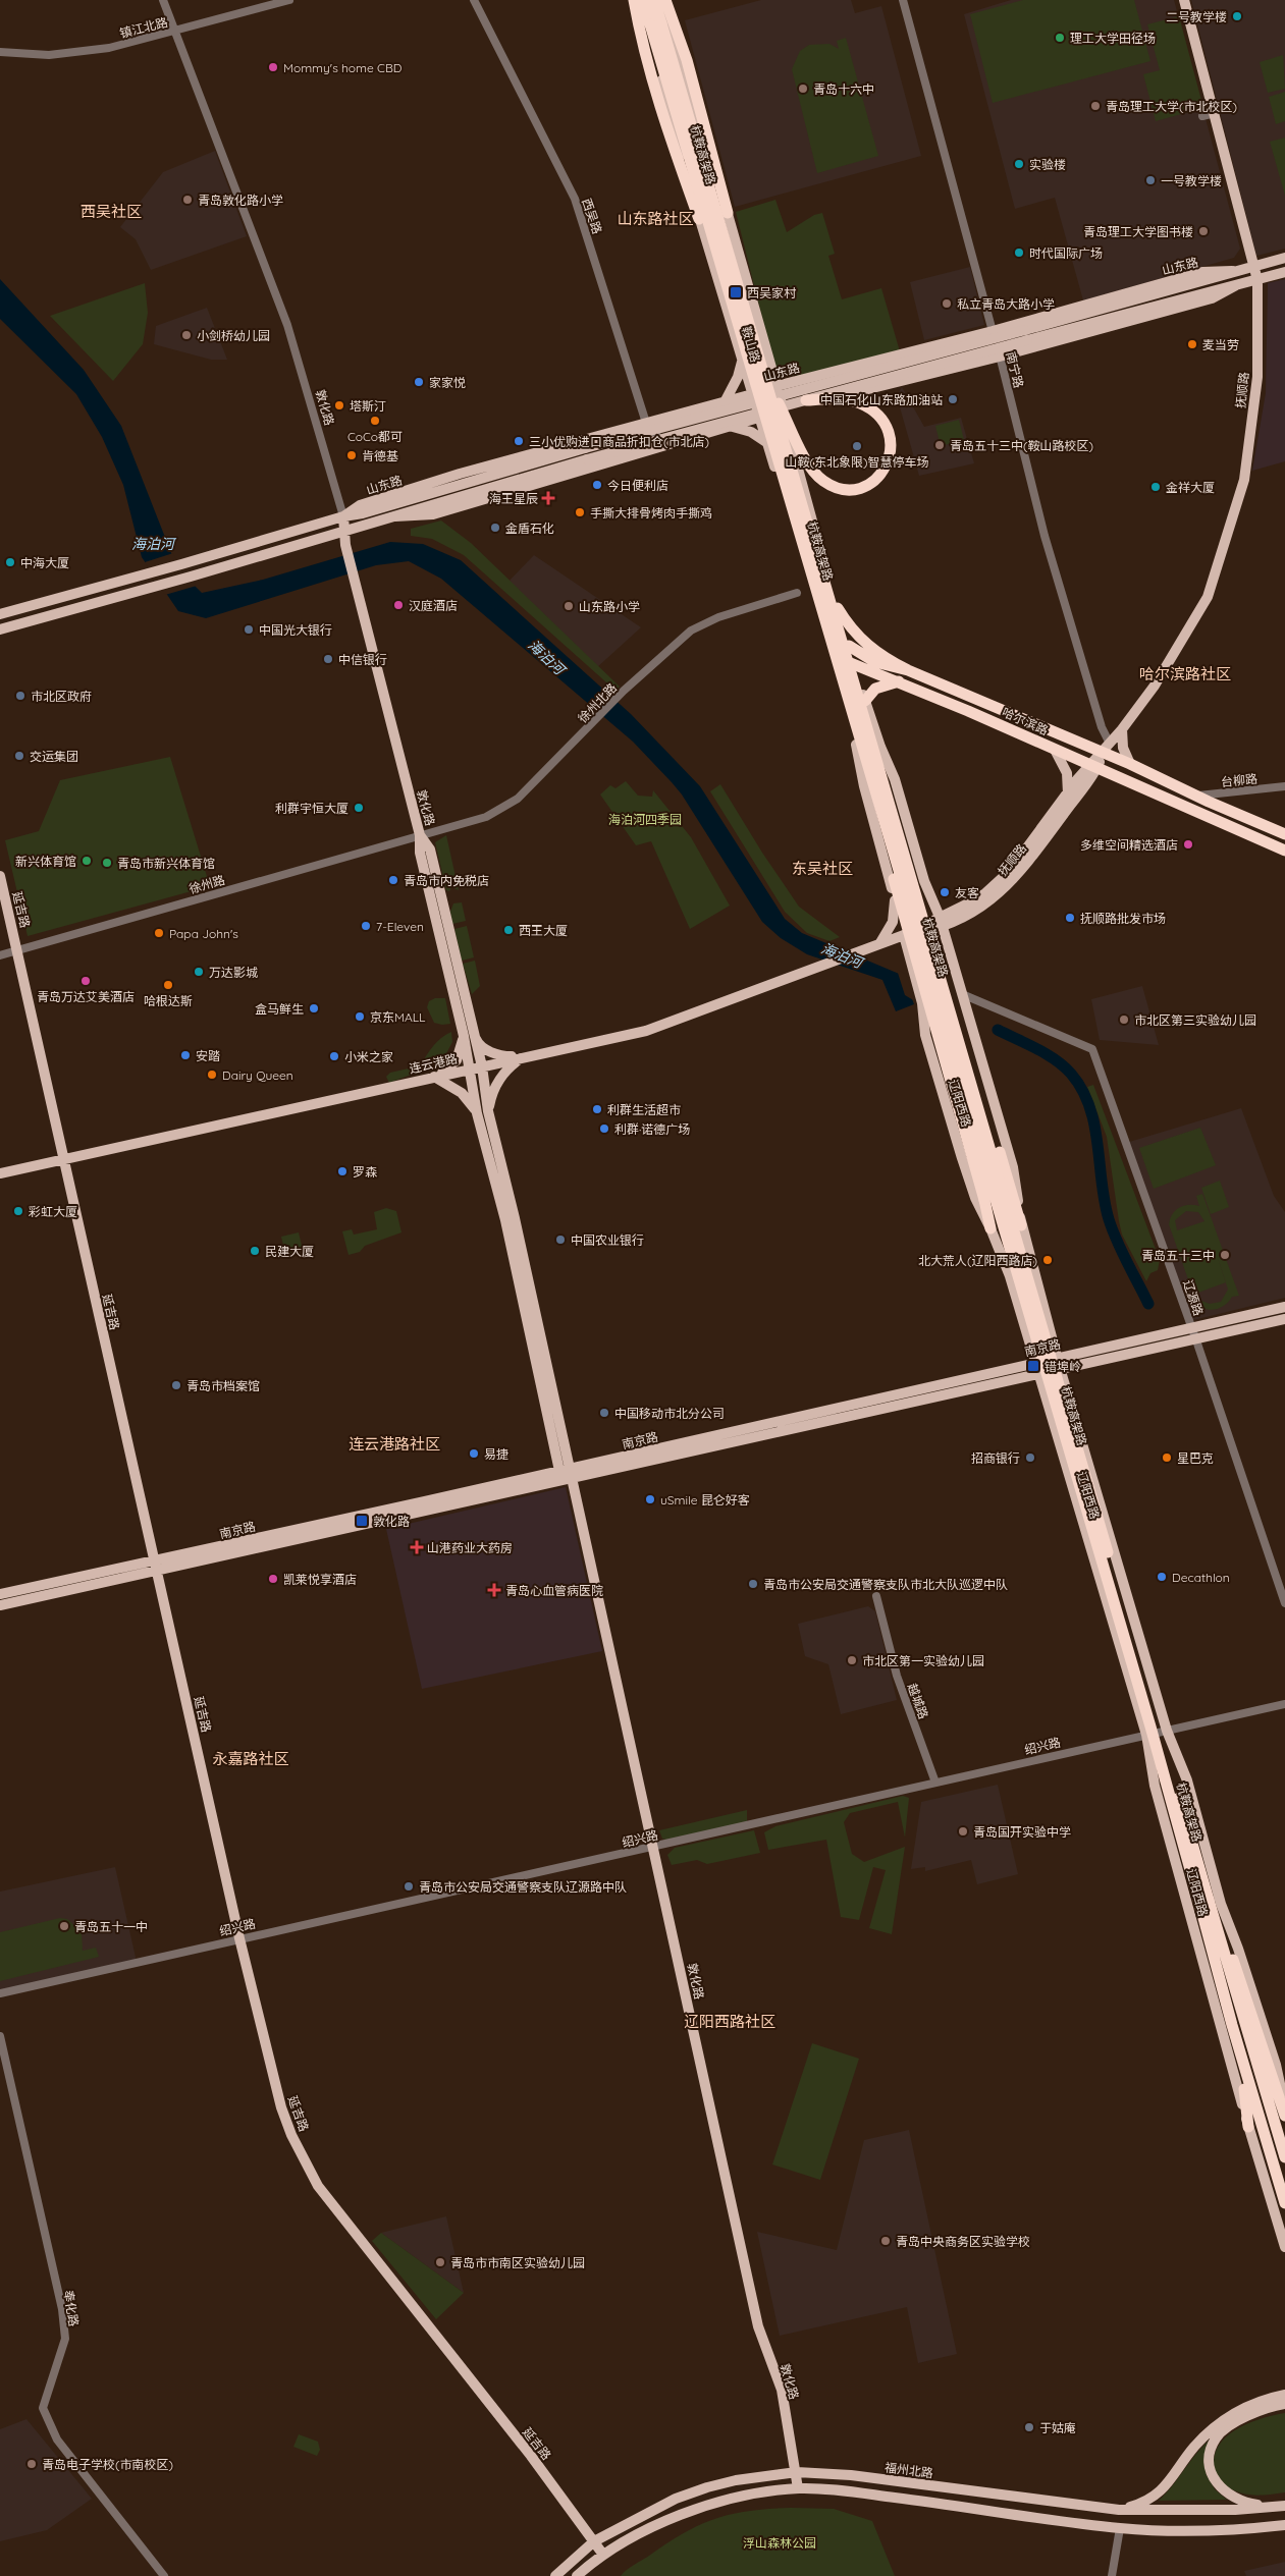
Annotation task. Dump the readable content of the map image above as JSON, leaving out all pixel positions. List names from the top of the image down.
{
  "streets": {
    "highway": ["杭鞍高架路", "哈尔滨路", "辽阳西路"],
    "main road": [
      "山东路",
      "鞍山路",
      "抚顺路",
      "敦化路",
      "延吉路",
      "连云港路",
      "南京路",
      "福州北路"
    ],
    "street": [
      "镇江北路",
      "西吴路",
      "南宁路",
      "徐州北路",
      "台柳路",
      "徐州路",
      "辽源路",
      "越城路",
      "绍兴路",
      "奉化路"
    ]
  },
  "crossings": [
    ["镇江北路", "敦化路"],
    ["杭鞍高架路", "鞍山路"],
    ["杭鞍高架路", "辽阳西路"],
    ["西吴路", "山东路"],
    ["山东路", "鞍山路"],
    ["山东路", "南宁路"],
    ["山东路", "抚顺路"],
    ["山东路", "敦化路"],
    ["鞍山路", "哈尔滨路"],
    ["鞍山路", "辽阳西路"],
    ["南宁路", "抚顺路"],
    ["抚顺路", "哈尔滨路"],
    ["抚顺路", "连云港路"],
    ["抚顺路", "辽阳西路"],
    ["敦化路", "徐州北路"],
    ["敦化路", "徐州路"],
    ["敦化路", "连云港路"],
    ["敦化路", "南京路"],
    ["敦化路", "绍兴路"],
    ["敦化路", "福州北路"],
    ["徐州北路", "徐州路"],
    ["哈尔滨路", "台柳路"],
    ["徐州路", "延吉路"],
    ["延吉路", "连云港路"],
    ["延吉路", "南京路"],
    ["延吉路", "绍兴路"],
    ["延吉路", "福州北路"],
    ["辽阳西路", "辽源路"],
    ["辽阳西路", "南京路"],
    ["辽阳西路", "绍兴路"],
    ["辽源路", "南京路"],
    ["越城路", "绍兴路"]
  ],
  "districts": [
    "西吴社区",
    "山东路社区",
    "哈尔滨路社区",
    "东吴社区",
    "连云港路社区",
    "永嘉路社区",
    "辽阳西路社区"
  ],
  "water": ["海泊河"],
  "parks": ["海泊河四季园", "浮山森林公园"],
  "places": {
    "other": [
      "二号教学楼",
      "理工大学田径场",
      "Mommy's home CBD",
      "青岛十六中",
      "青岛理工大学(市北校区)",
      "实验楼",
      "一号教学楼",
      "青岛敦化路小学",
      "青岛理工大学图书楼",
      "时代国际广场",
      "私立青岛大路小学",
      "小剑桥幼儿园",
      "麦当劳",
      "家家悦",
      "中国石化山东路加油站",
      "塔斯汀",
      "CoCo都可",
      "三小优购进口商品折扣仓(市北店)",
      "青岛五十三中(鞍山路校区)",
      "山鞍(东北象限)智慧停车场",
      "肯德基",
      "今日便利店",
      "金祥大厦",
      "手撕大排骨烤肉手撕鸡",
      "金盾石化",
      "中海大厦",
      "汉庭酒店",
      "山东路小学",
      "中国光大银行",
      "中信银行",
      "市北区政府",
      "交运集团",
      "利群宇恒大厦",
      "多维空间精选酒店",
      "新兴体育馆",
      "青岛市新兴体育馆",
      "青岛市内免税店",
      "友客",
      "抚顺路批发市场",
      "7-Eleven",
      "西王大厦",
      "Papa John's",
      "万达影城",
      "青岛万达艾美酒店",
      "哈根达斯",
      "盒马鲜生",
      "京东MALL",
      "市北区第三实验幼儿园",
      "安踏",
      "小米之家",
      "Dairy Queen",
      "利群生活超市",
      "利群·诺德广场",
      "罗森",
      "彩虹大厦",
      "中国农业银行",
      "民建大厦",
      "青岛五十三中",
      "北大荒人(辽阳西路店)",
      "青岛市档案馆",
      "中国移动市北分公司",
      "易捷",
      "招商银行",
      "星巴克",
      "uSmile 昆仑好客",
      "Decathlon",
      "凯莱悦享酒店",
      "青岛市公安局交通警察支队市北大队巡逻中队",
      "市北区第一实验幼儿园",
      "青岛国开实验中学",
      "青岛市公安局交通警察支队辽源路中队",
      "青岛五十一中",
      "青岛中央商务区实验学校",
      "青岛市市南区实验幼儿园",
      "于姑庵",
      "青岛电子学校(市南校区)"
    ],
    "transit": ["西吴家村", "错埠岭", "敦化路"],
    "health": ["海王星辰", "山港药业大药房", "青岛心血管病医院"]
  }
}
